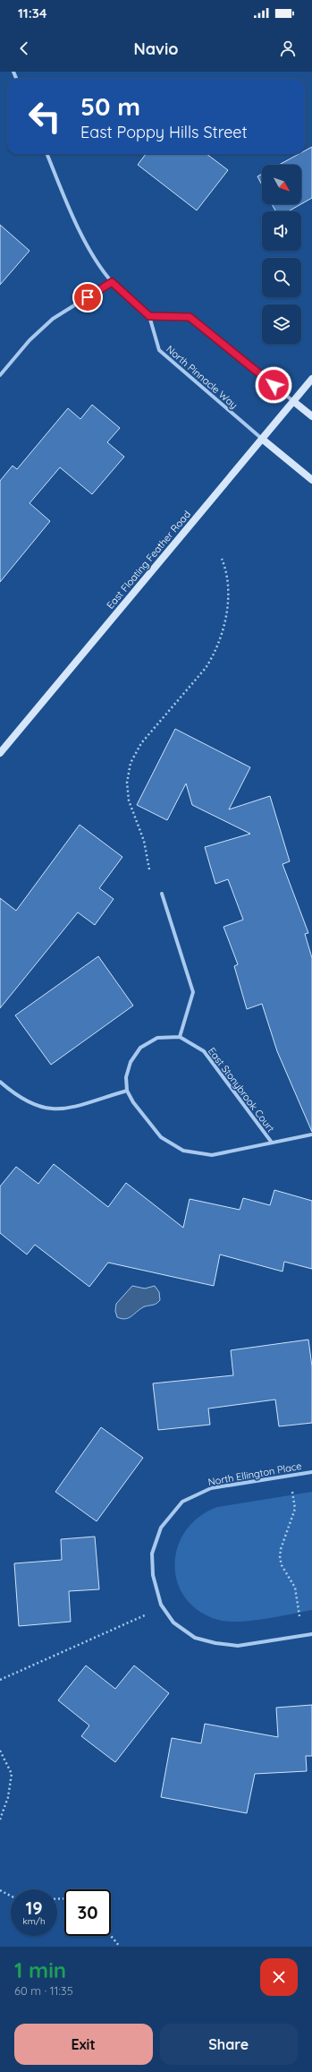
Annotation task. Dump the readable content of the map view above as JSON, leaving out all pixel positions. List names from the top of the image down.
{
  "streets": {
    "main road": ["East Floating Feather Road"],
    "street": ["North Pinnacle Way", "East Stonybrook Court", "North Ellington Place"]
  },
  "crossings": [
    ["North Pinnacle Way", "East Floating Feather Road"]
  ],
  "north": "bottom right",
  "page": {
    "status": "11:34",
    "header": "Navio",
    "turn": ["50 m", "East Poppy Hills Street"],
    "speed": "19 km/h",
    "limit": "30",
    "heading": ["1 min", "60 m · 11:35"],
    "buttons": ["Exit", "Share"]
  }
}
